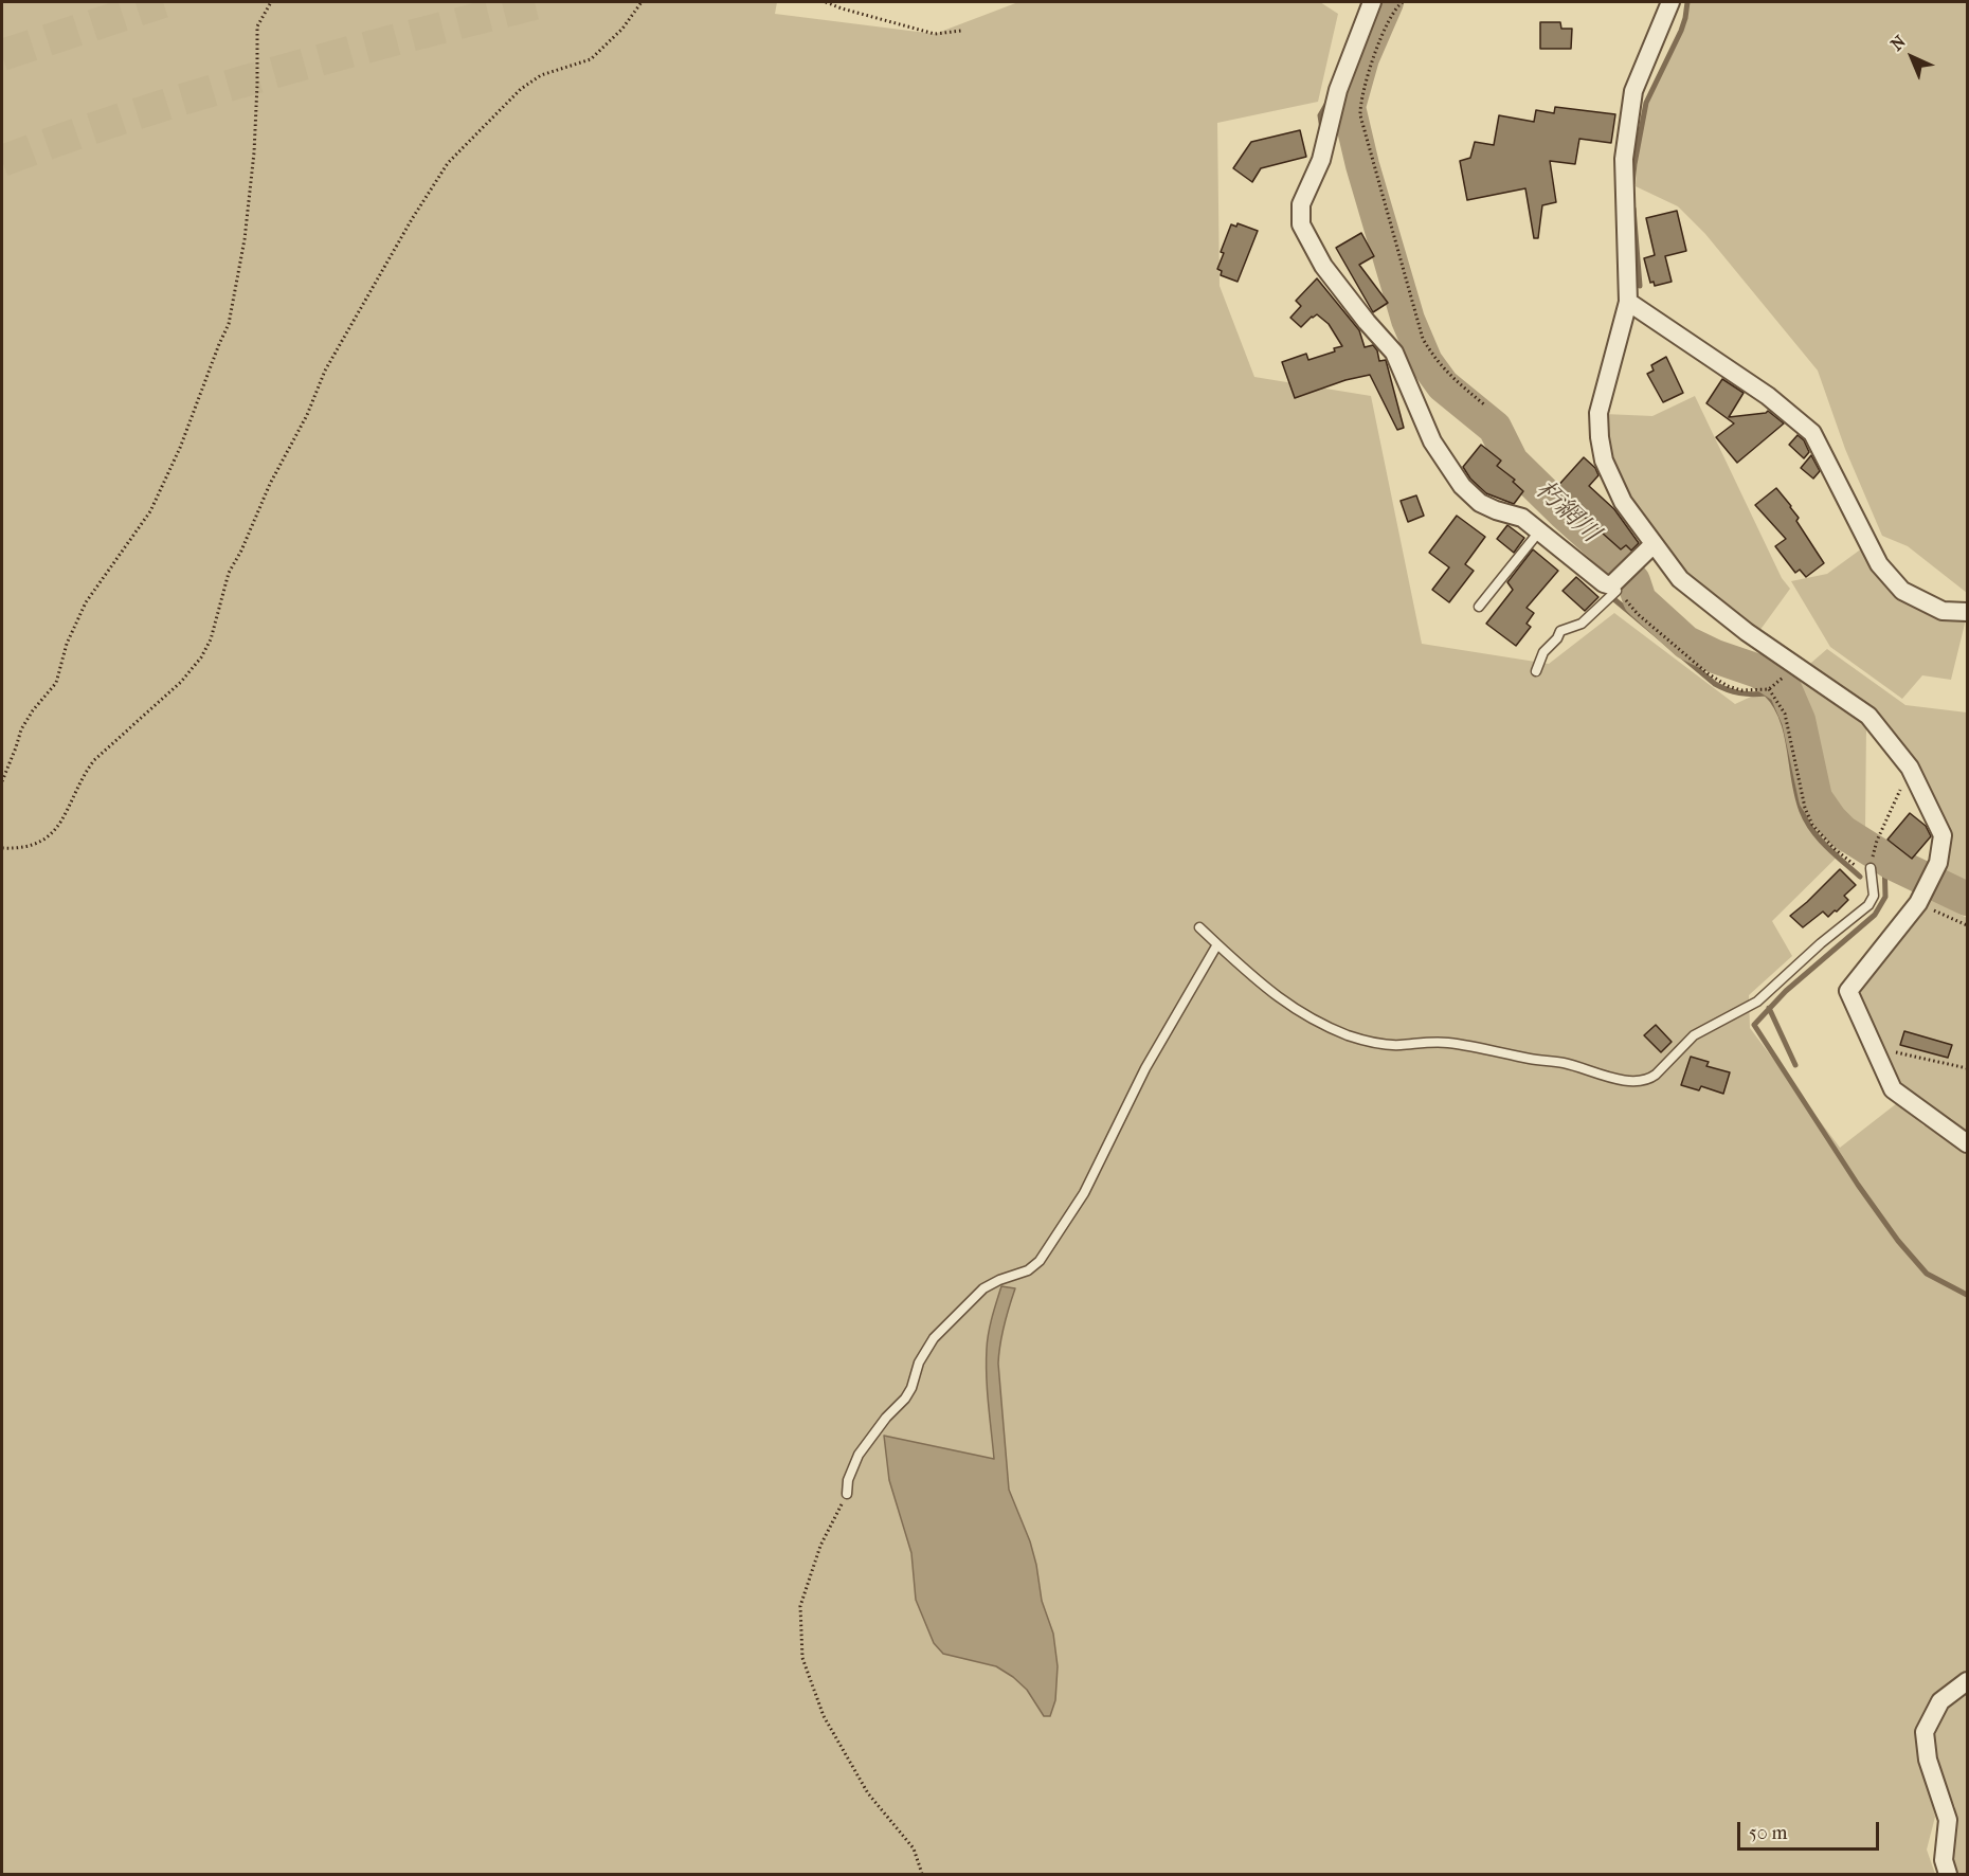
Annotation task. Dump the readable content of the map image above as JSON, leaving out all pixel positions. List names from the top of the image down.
{
  "water": ["朽網川"],
  "scale_bar": "50 m",
  "north": "top left"
}
